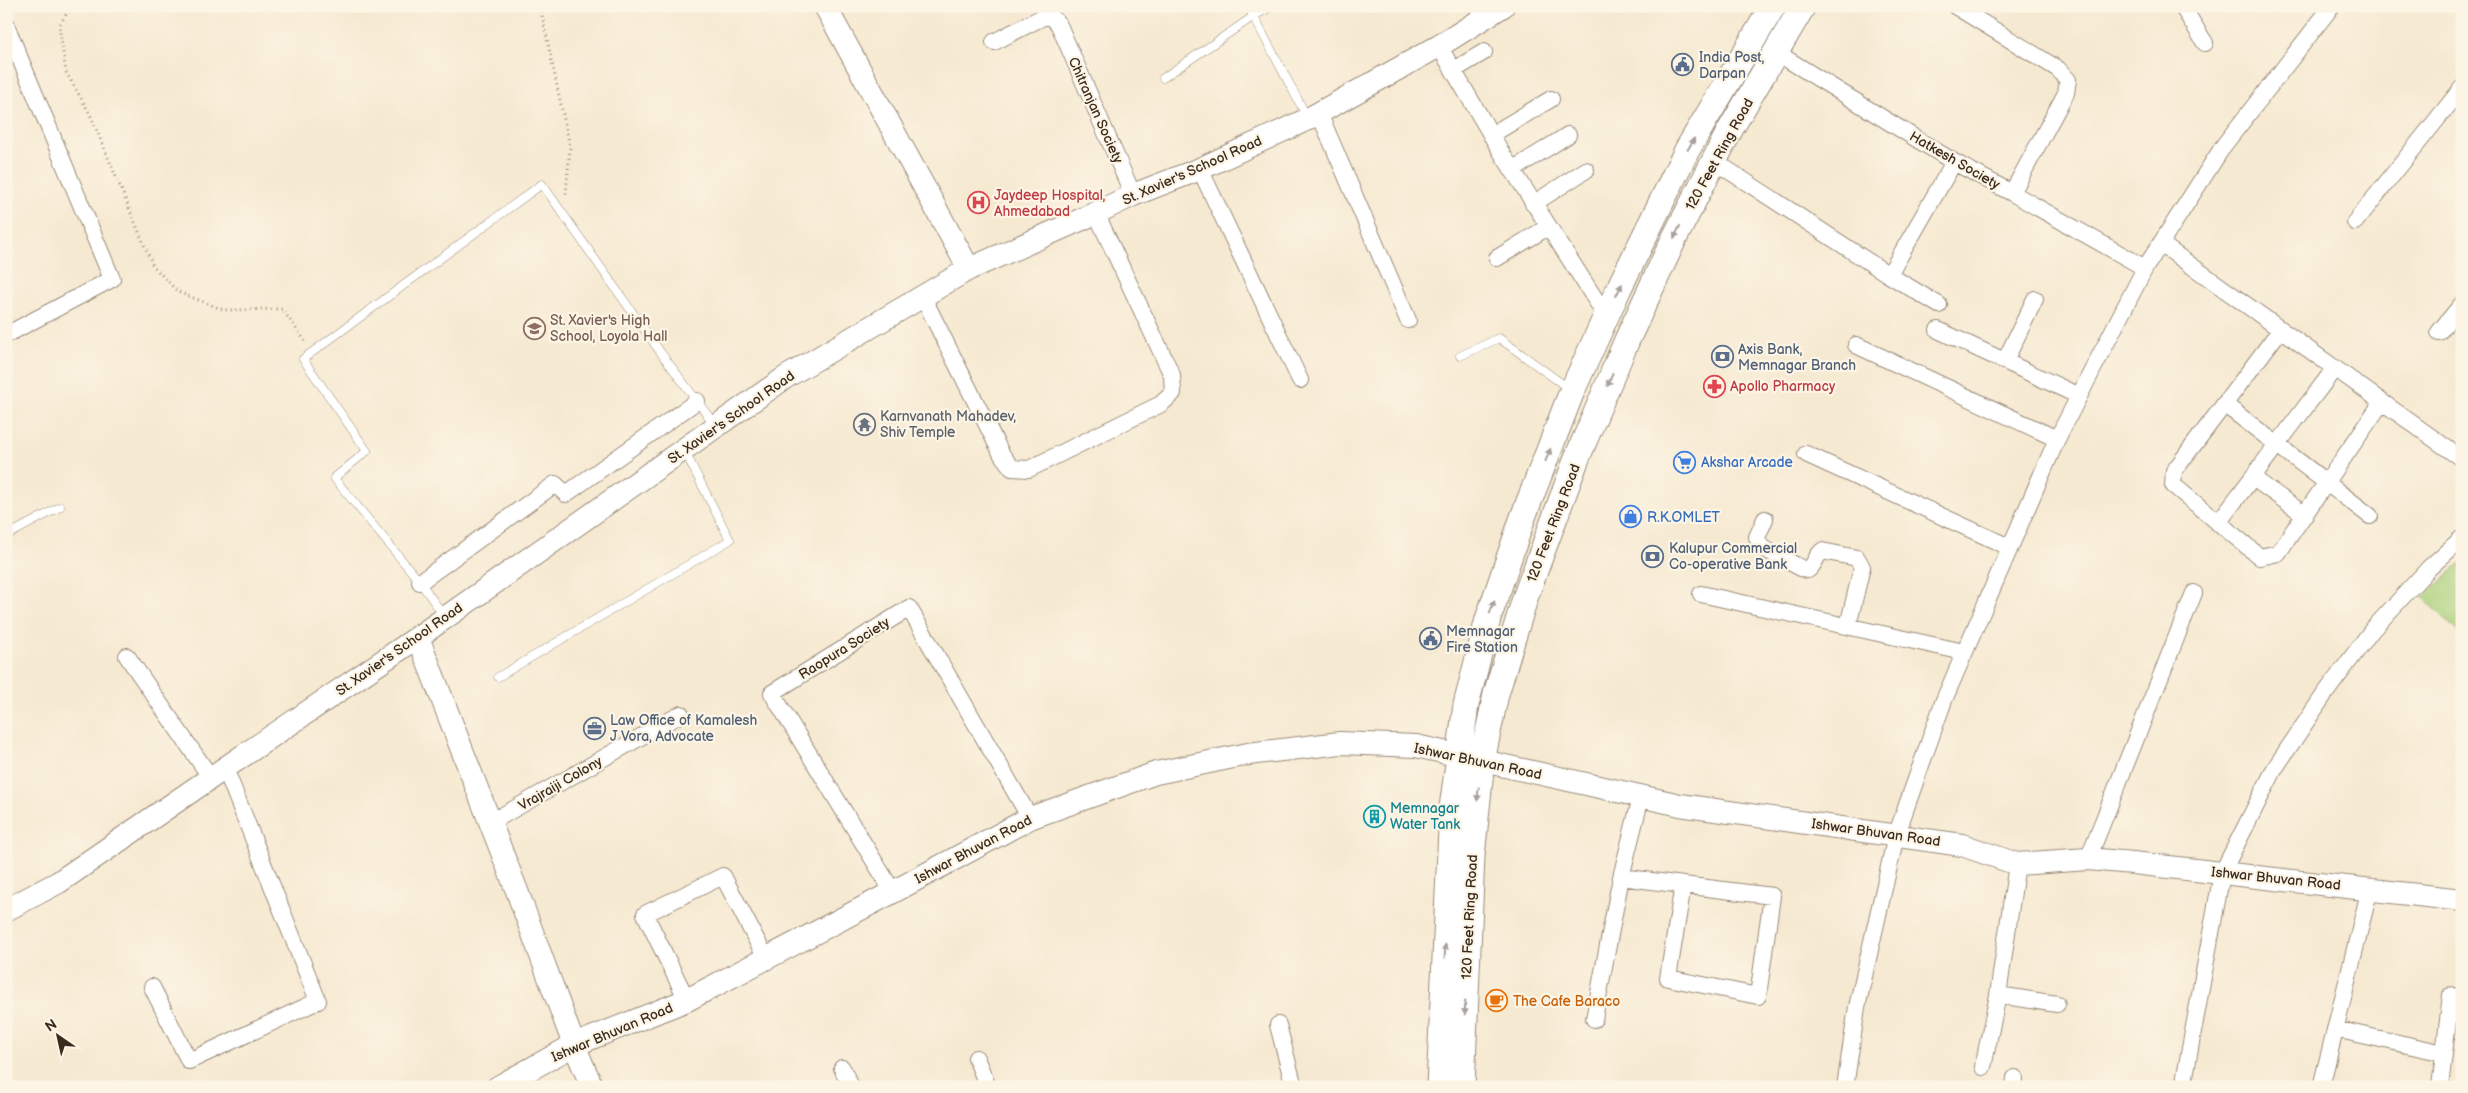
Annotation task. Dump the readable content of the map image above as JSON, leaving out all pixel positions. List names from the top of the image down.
{
  "streets": {
    "main road": ["120 Feet Ring Road"],
    "street": [
      "Chitranjan Society",
      "Hatkesh Society",
      "St. Xavier's School Road",
      "Raopura Society",
      "Ishwar Bhuvan Road",
      "Vrajraiji Colony"
    ]
  },
  "crossings": [
    ["Chitranjan Society", "St. Xavier's School Road"],
    ["120 Feet Ring Road", "Hatkesh Society"],
    ["120 Feet Ring Road", "Ishwar Bhuvan Road"],
    ["Raopura Society", "Ishwar Bhuvan Road"]
  ],
  "places": {
    "public building": ["India Post, Darpan", "Memnagar Fire Station"],
    "hospital": ["Jaydeep Hospital, Ahmedabad"],
    "school or university": ["St. Xavier's High School, Loyola Hall"],
    "bank": ["Axis Bank, Memnagar Branch", "Kalupur Commercial Co-operative Bank"],
    "pharmacy": ["Apollo Pharmacy"],
    "temple": ["Karnvanath Mahadev, Shiv Temple"],
    "supermarket": ["Akshar Arcade"],
    "shop": ["R.K.OMLET"],
    "office": ["Law Office of Kamalesh J Vora, Advocate"],
    "building": ["Memnagar Water Tank"],
    "cafe": ["The Cafe Baraco"]
  },
  "north": "top left"
}
